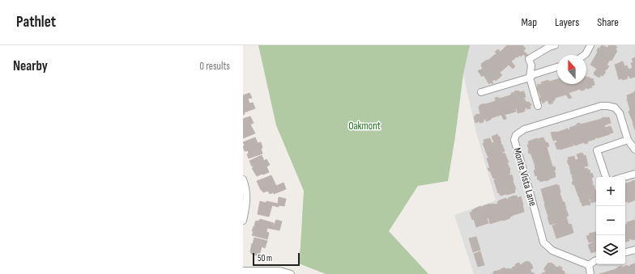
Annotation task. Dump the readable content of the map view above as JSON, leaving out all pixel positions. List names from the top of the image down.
{
  "streets": {
    "street": ["Monte Vista Lane"]
  },
  "parks": ["Oakmont"],
  "scale_bar": "50 m",
  "north": "top",
  "page": {
    "header": "Pathlet",
    "nav": ["Map", "Layers", "Share"],
    "heading": ["Nearby", "0 results"],
    "map_buttons": ["+", "−"],
    "scale": "50 m"
  }
}
